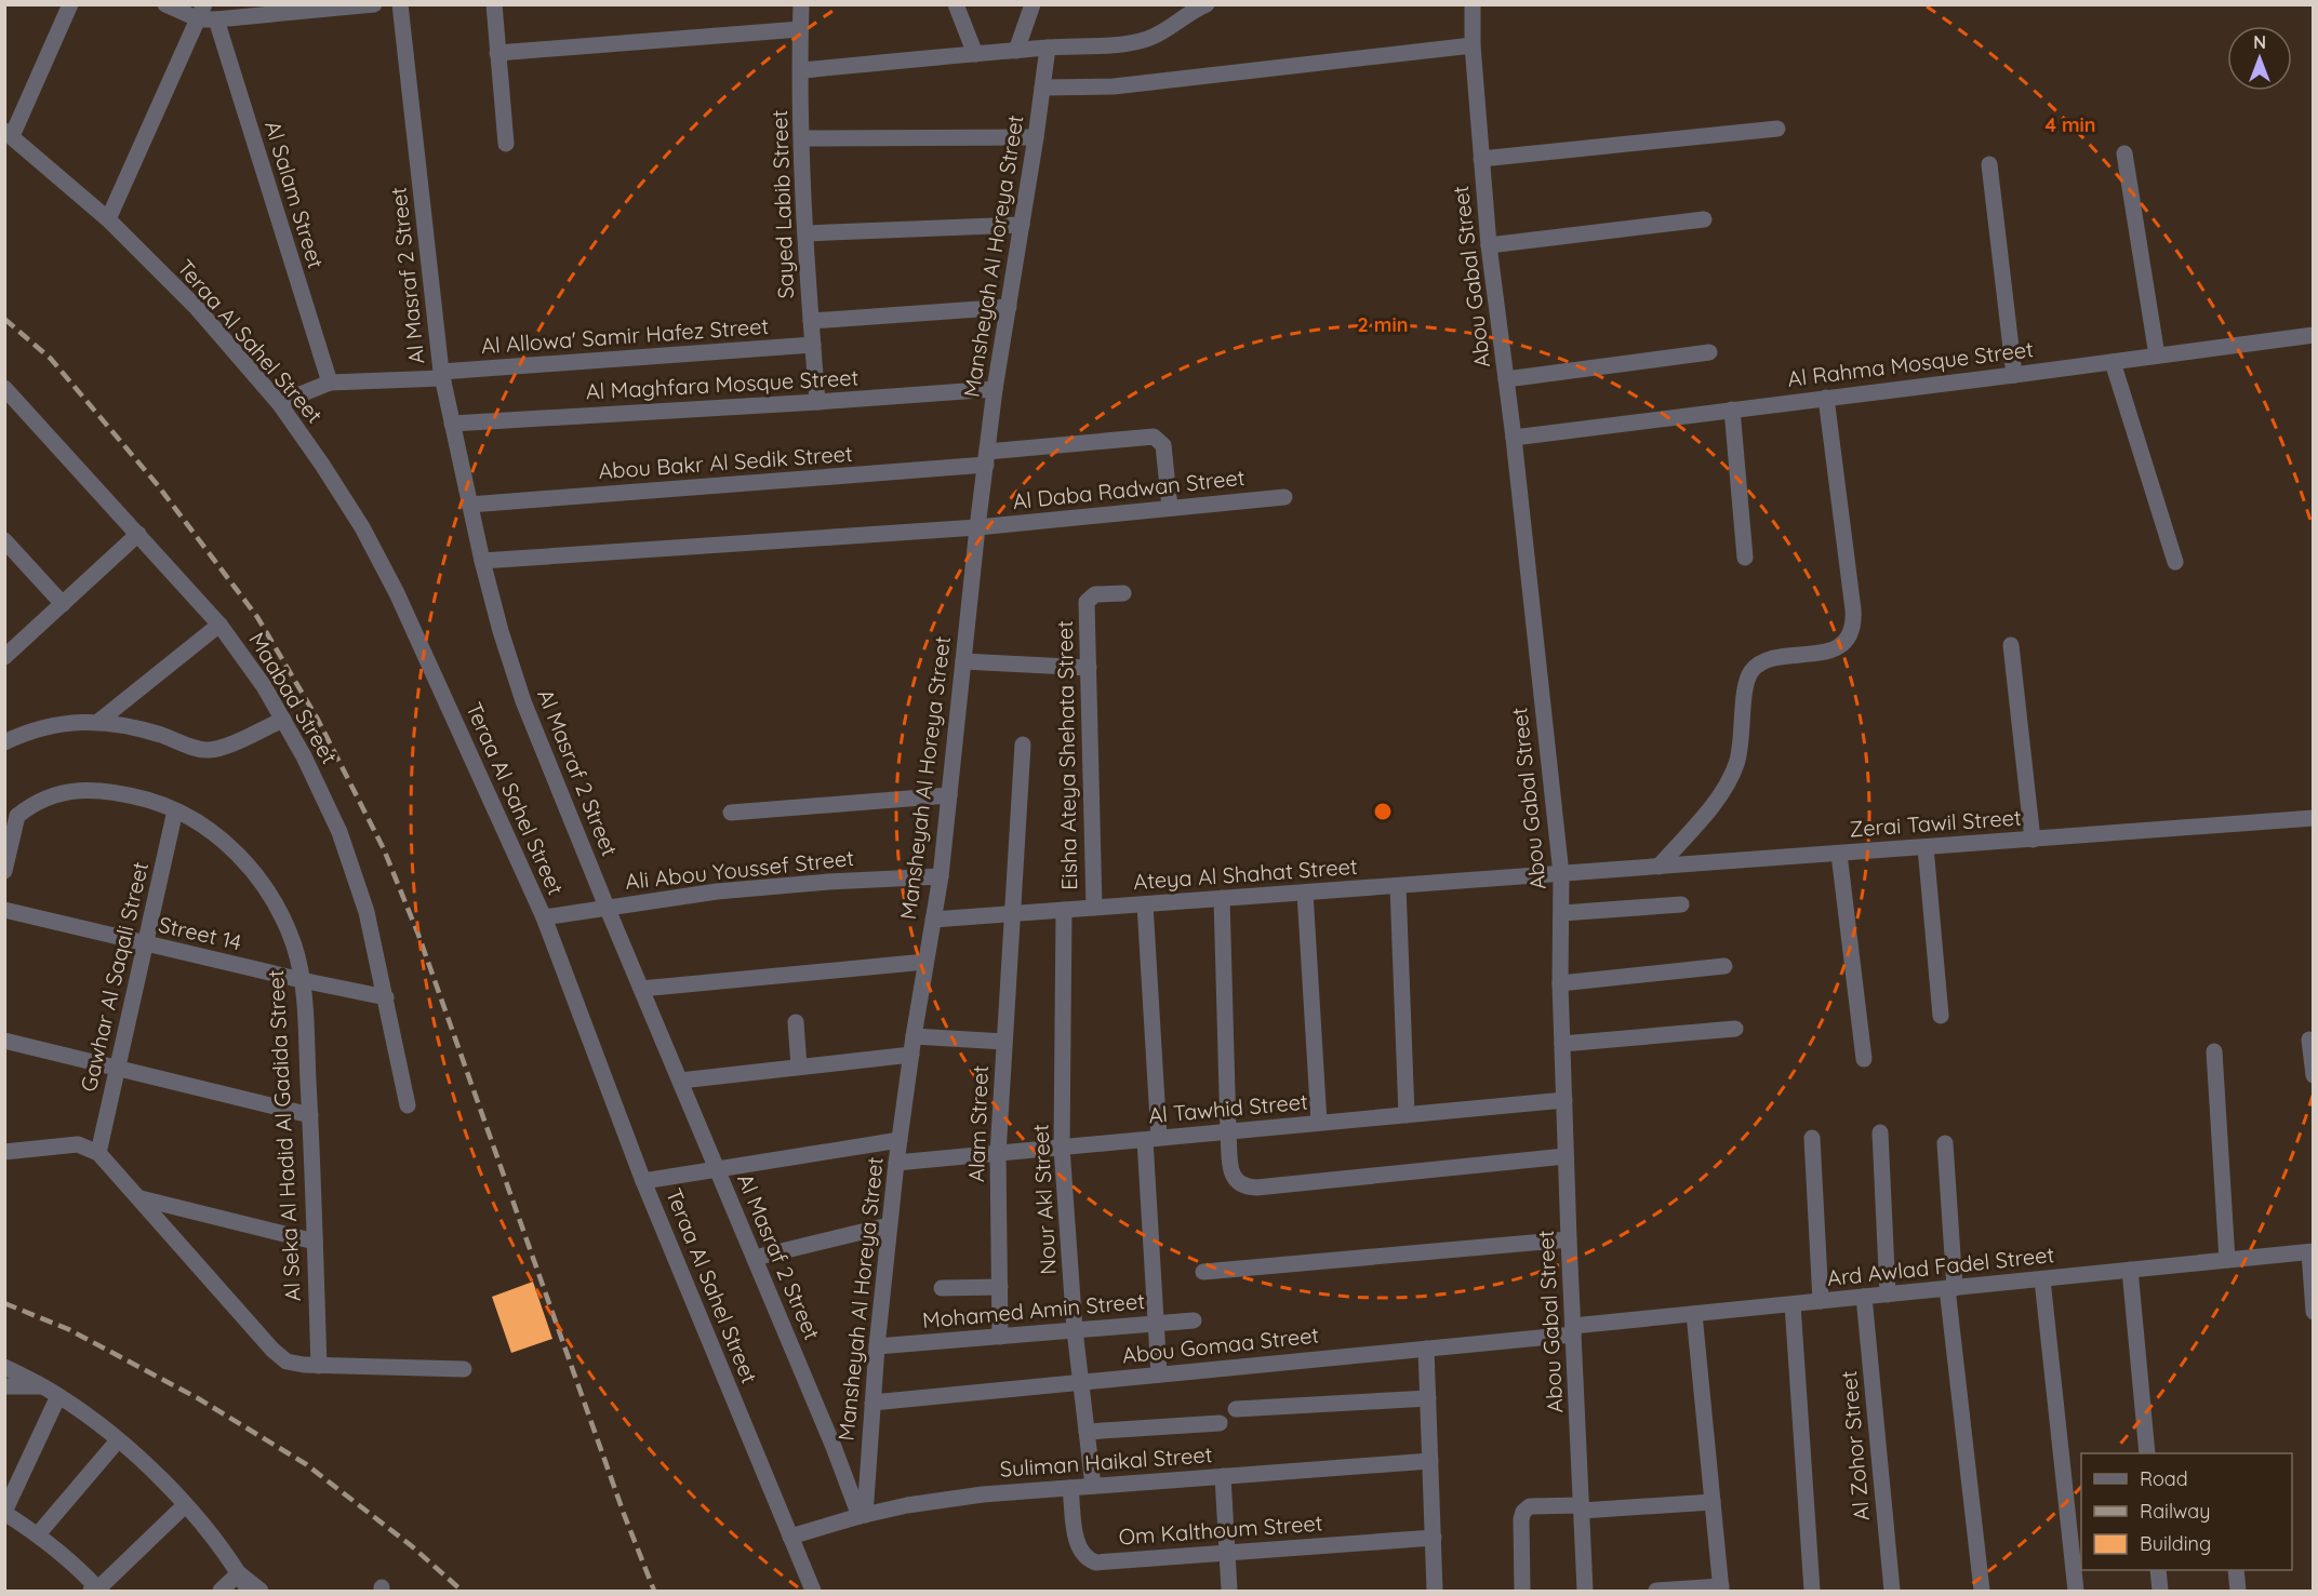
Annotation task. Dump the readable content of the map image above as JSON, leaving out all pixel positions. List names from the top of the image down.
{
  "streets": {
    "street": [
      "Al Salam Street",
      "Sayed Labib Street",
      "Mansheyah Al Horeya Street",
      "Al Masraf 2 Street",
      "Abou Gabal Street",
      "Al Allowa' Samir Hafez Street",
      "Teraa Al Sahel Street",
      "Al Rahma Mosque Street",
      "Al Maghfara Mosque Street",
      "Abou Bakr Al Sedik Street",
      "Al Daba Radwan Street",
      "Maabad Street",
      "Eisha Ateya Shehata Street",
      "Zerai Tawil Street",
      "Ali Abou Youssef Street",
      "Ateya Al Shahat Street",
      "Street 14",
      "Gawhar Al Saqali Street",
      "Al Tawhid Street",
      "Alam Street",
      "Al Seka Al Hadid Al Gadida Street",
      "Nour Akl Street",
      "Ard Awlad Fadel Street",
      "Mohamed Amin Street",
      "Abou Gomaa Street",
      "Al Zohor Street",
      "Suliman Haikal Street",
      "Om Kalthoum Street"
    ]
  },
  "crossings": [
    ["Al Salam Street", "Al Allowa' Samir Hafez Street"],
    ["Sayed Labib Street", "Al Allowa' Samir Hafez Street"],
    ["Sayed Labib Street", "Al Maghfara Mosque Street"],
    ["Mansheyah Al Horeya Street", "Al Masraf 2 Street"],
    ["Mansheyah Al Horeya Street", "Al Maghfara Mosque Street"],
    ["Mansheyah Al Horeya Street", "Abou Bakr Al Sedik Street"],
    ["Mansheyah Al Horeya Street", "Al Daba Radwan Street"],
    ["Mansheyah Al Horeya Street", "Ali Abou Youssef Street"],
    ["Mansheyah Al Horeya Street", "Ateya Al Shahat Street"],
    ["Mansheyah Al Horeya Street", "Al Tawhid Street"],
    ["Mansheyah Al Horeya Street", "Mohamed Amin Street"],
    ["Mansheyah Al Horeya Street", "Abou Gomaa Street"],
    ["Mansheyah Al Horeya Street", "Suliman Haikal Street"],
    ["Al Masraf 2 Street", "Al Allowa' Samir Hafez Street"],
    ["Al Masraf 2 Street", "Al Maghfara Mosque Street"],
    ["Al Masraf 2 Street", "Abou Bakr Al Sedik Street"],
    ["Al Masraf 2 Street", "Al Daba Radwan Street"],
    ["Al Masraf 2 Street", "Ali Abou Youssef Street"],
    ["Al Masraf 2 Street", "Suliman Haikal Street"],
    ["Abou Gabal Street", "Al Rahma Mosque Street"],
    ["Abou Gabal Street", "Zerai Tawil Street"],
    ["Abou Gabal Street", "Ateya Al Shahat Street"],
    ["Abou Gabal Street", "Al Tawhid Street"],
    ["Abou Gabal Street", "Ard Awlad Fadel Street"],
    ["Abou Gabal Street", "Abou Gomaa Street"],
    ["Teraa Al Sahel Street", "Ali Abou Youssef Street"],
    ["Teraa Al Sahel Street", "Suliman Haikal Street"],
    ["Abou Bakr Al Sedik Street", "Al Daba Radwan Street"],
    ["Maabad Street", "Street 14"],
    ["Eisha Ateya Shehata Street", "Ateya Al Shahat Street"],
    ["Zerai Tawil Street", "Ateya Al Shahat Street"],
    ["Ateya Al Shahat Street", "Alam Street"],
    ["Ateya Al Shahat Street", "Nour Akl Street"],
    ["Street 14", "Gawhar Al Saqali Street"],
    ["Street 14", "Al Seka Al Hadid Al Gadida Street"],
    ["Gawhar Al Saqali Street", "Al Seka Al Hadid Al Gadida Street"],
    ["Al Tawhid Street", "Alam Street"],
    ["Al Tawhid Street", "Nour Akl Street"],
    ["Alam Street", "Mohamed Amin Street"],
    ["Nour Akl Street", "Mohamed Amin Street"],
    ["Nour Akl Street", "Abou Gomaa Street"],
    ["Nour Akl Street", "Suliman Haikal Street"],
    ["Ard Awlad Fadel Street", "Abou Gomaa Street"],
    ["Ard Awlad Fadel Street", "Al Zohor Street"],
    ["Suliman Haikal Street", "Om Kalthoum Street"]
  ],
  "legend": ["Road", "Railway", "Building"],
  "north": "top",
  "rings": ["4 min", "2 min"]
}
